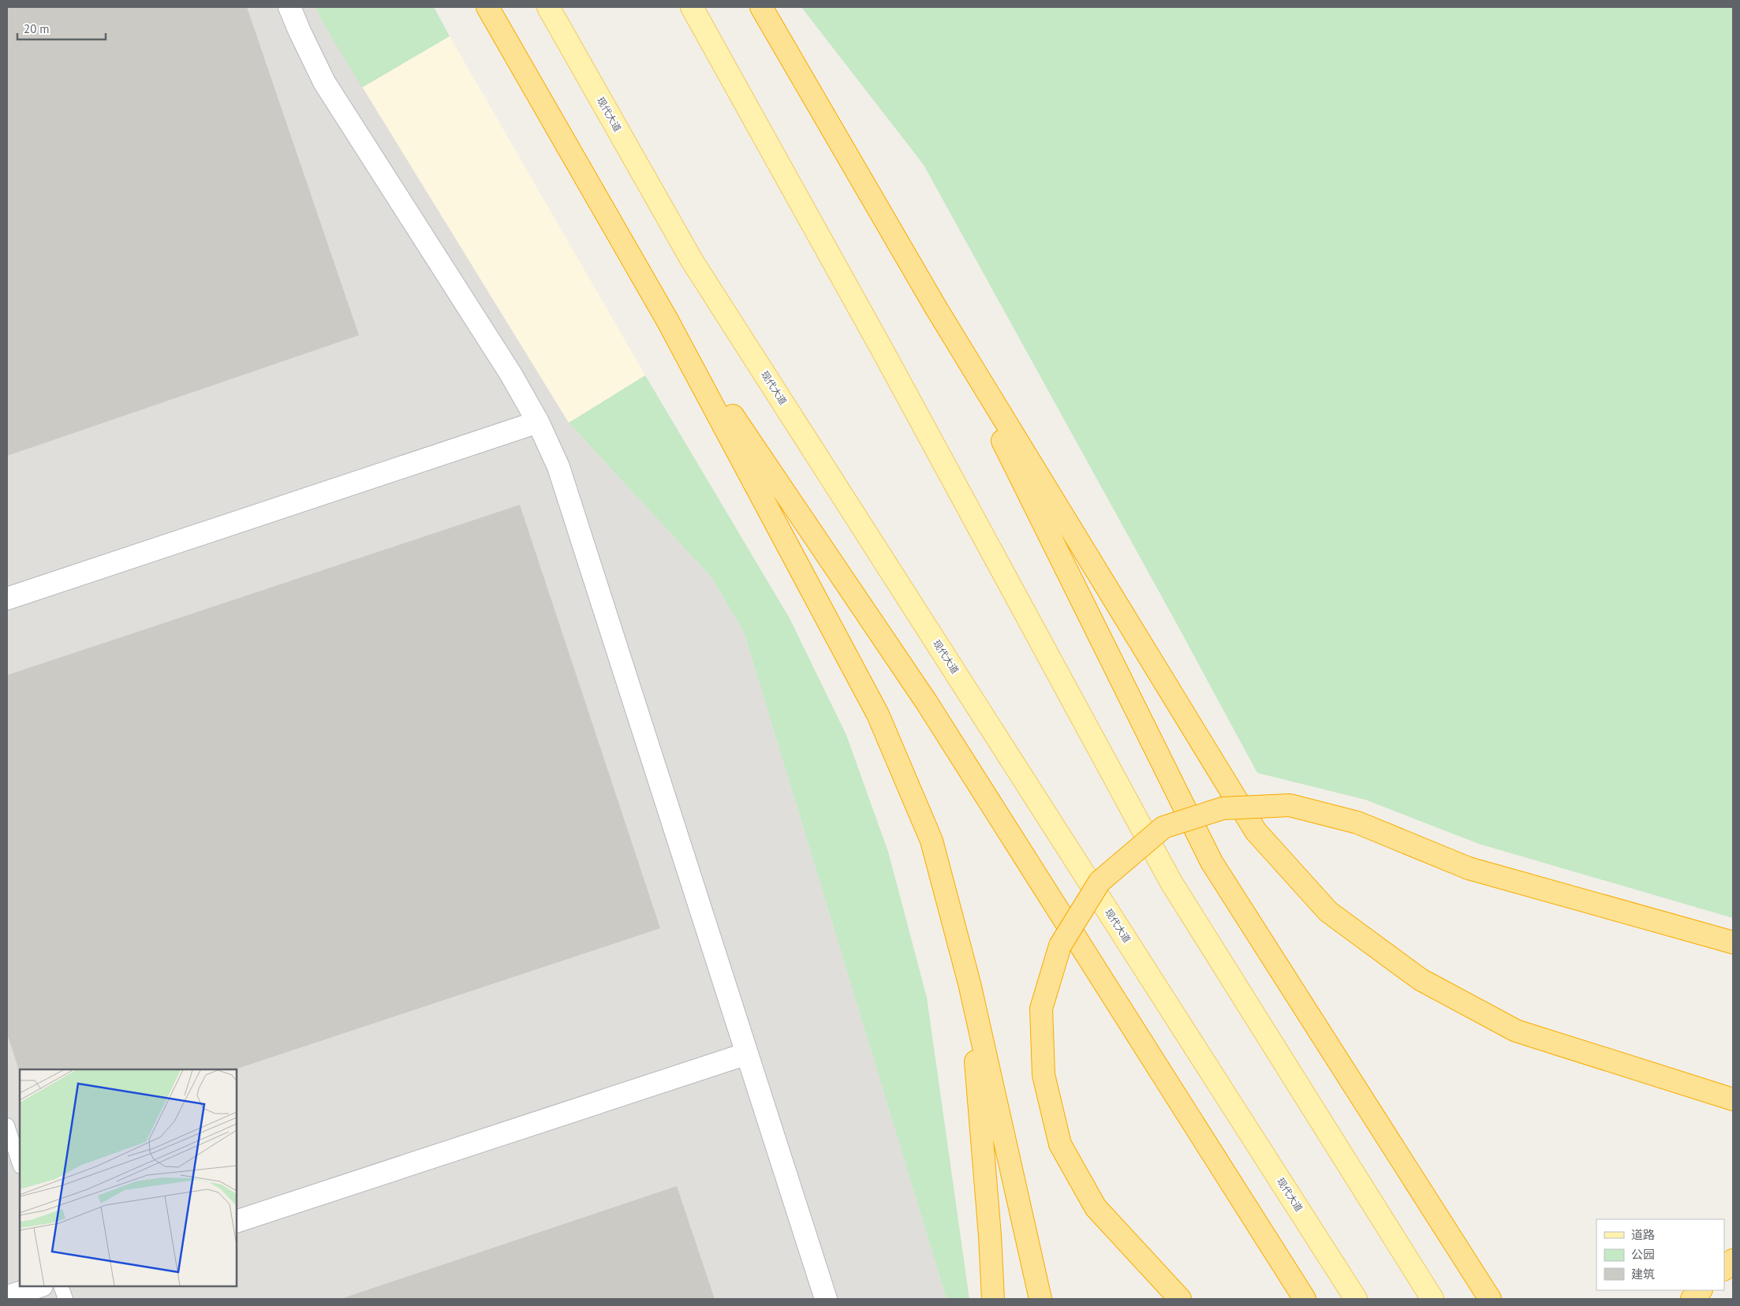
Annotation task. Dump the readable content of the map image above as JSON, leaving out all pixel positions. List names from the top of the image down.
{
  "streets": {
    "main road": ["现代大道"]
  },
  "legend": ["道路", "公园", "建筑"],
  "scale_bar": "20 m"
}
